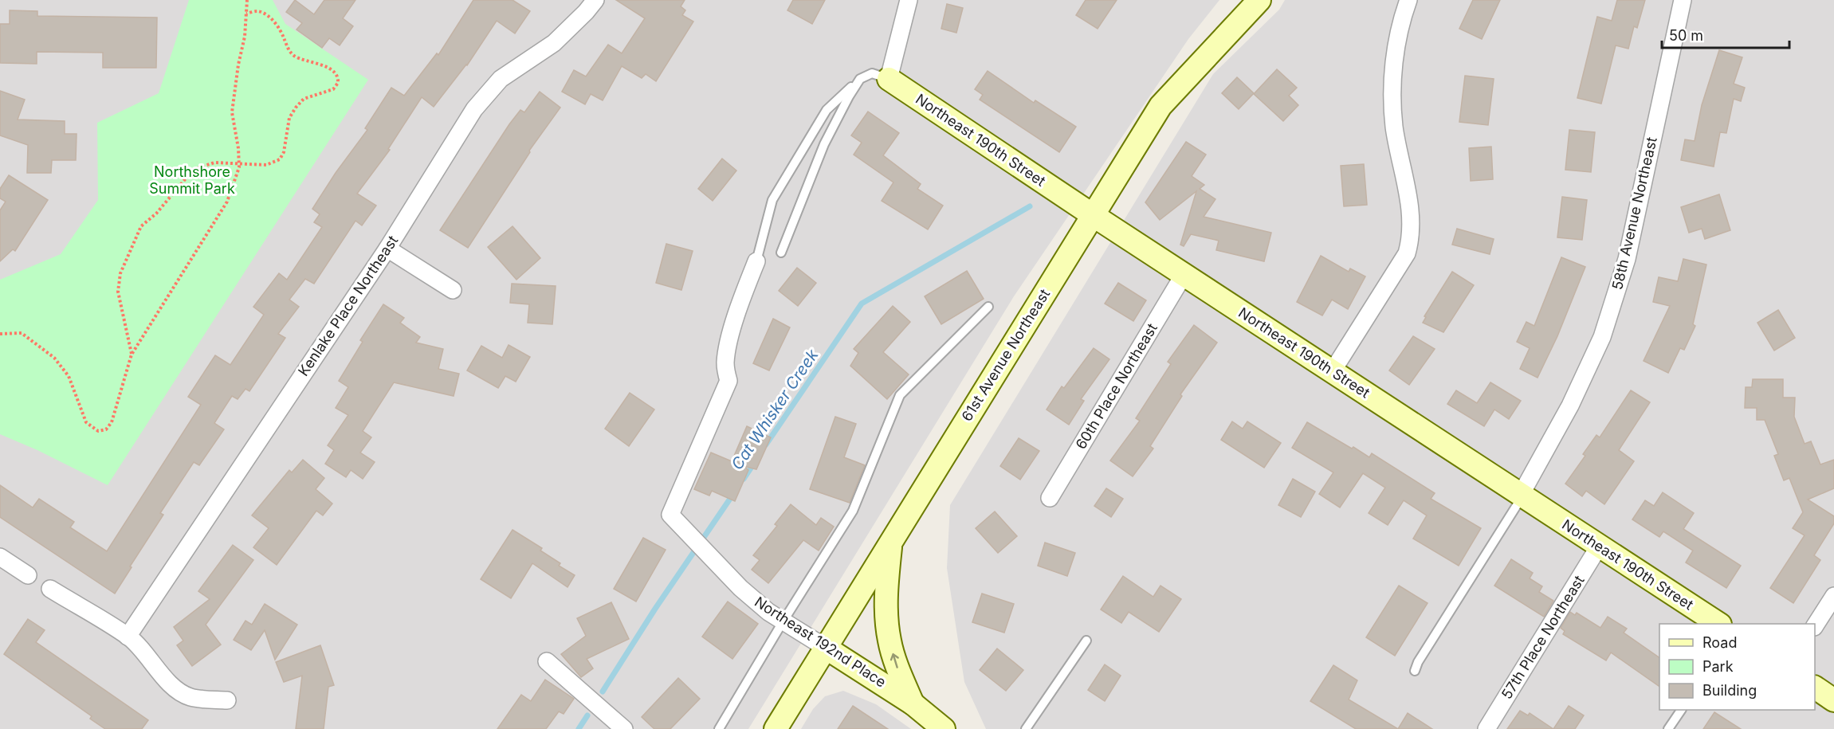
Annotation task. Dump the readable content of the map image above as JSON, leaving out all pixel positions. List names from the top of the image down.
{
  "streets": {
    "main road": ["Northeast 190th Street", "61st Avenue Northeast", "Northeast 192nd Place"],
    "street": [
      "58th Avenue Northeast",
      "Kenlake Place Northeast",
      "60th Place Northeast",
      "57th Place Northeast"
    ]
  },
  "crossings": [
    ["Northeast 190th Street", "58th Avenue Northeast"],
    ["Northeast 190th Street", "61st Avenue Northeast"],
    ["Northeast 190th Street", "60th Place Northeast"],
    ["Northeast 190th Street", "57th Place Northeast"],
    ["61st Avenue Northeast", "Northeast 192nd Place"]
  ],
  "water": ["Cat Whisker Creek"],
  "parks": ["Northshore Summit Park"],
  "legend": ["Road", "Park", "Building"],
  "scale_bar": "50 m"
}
